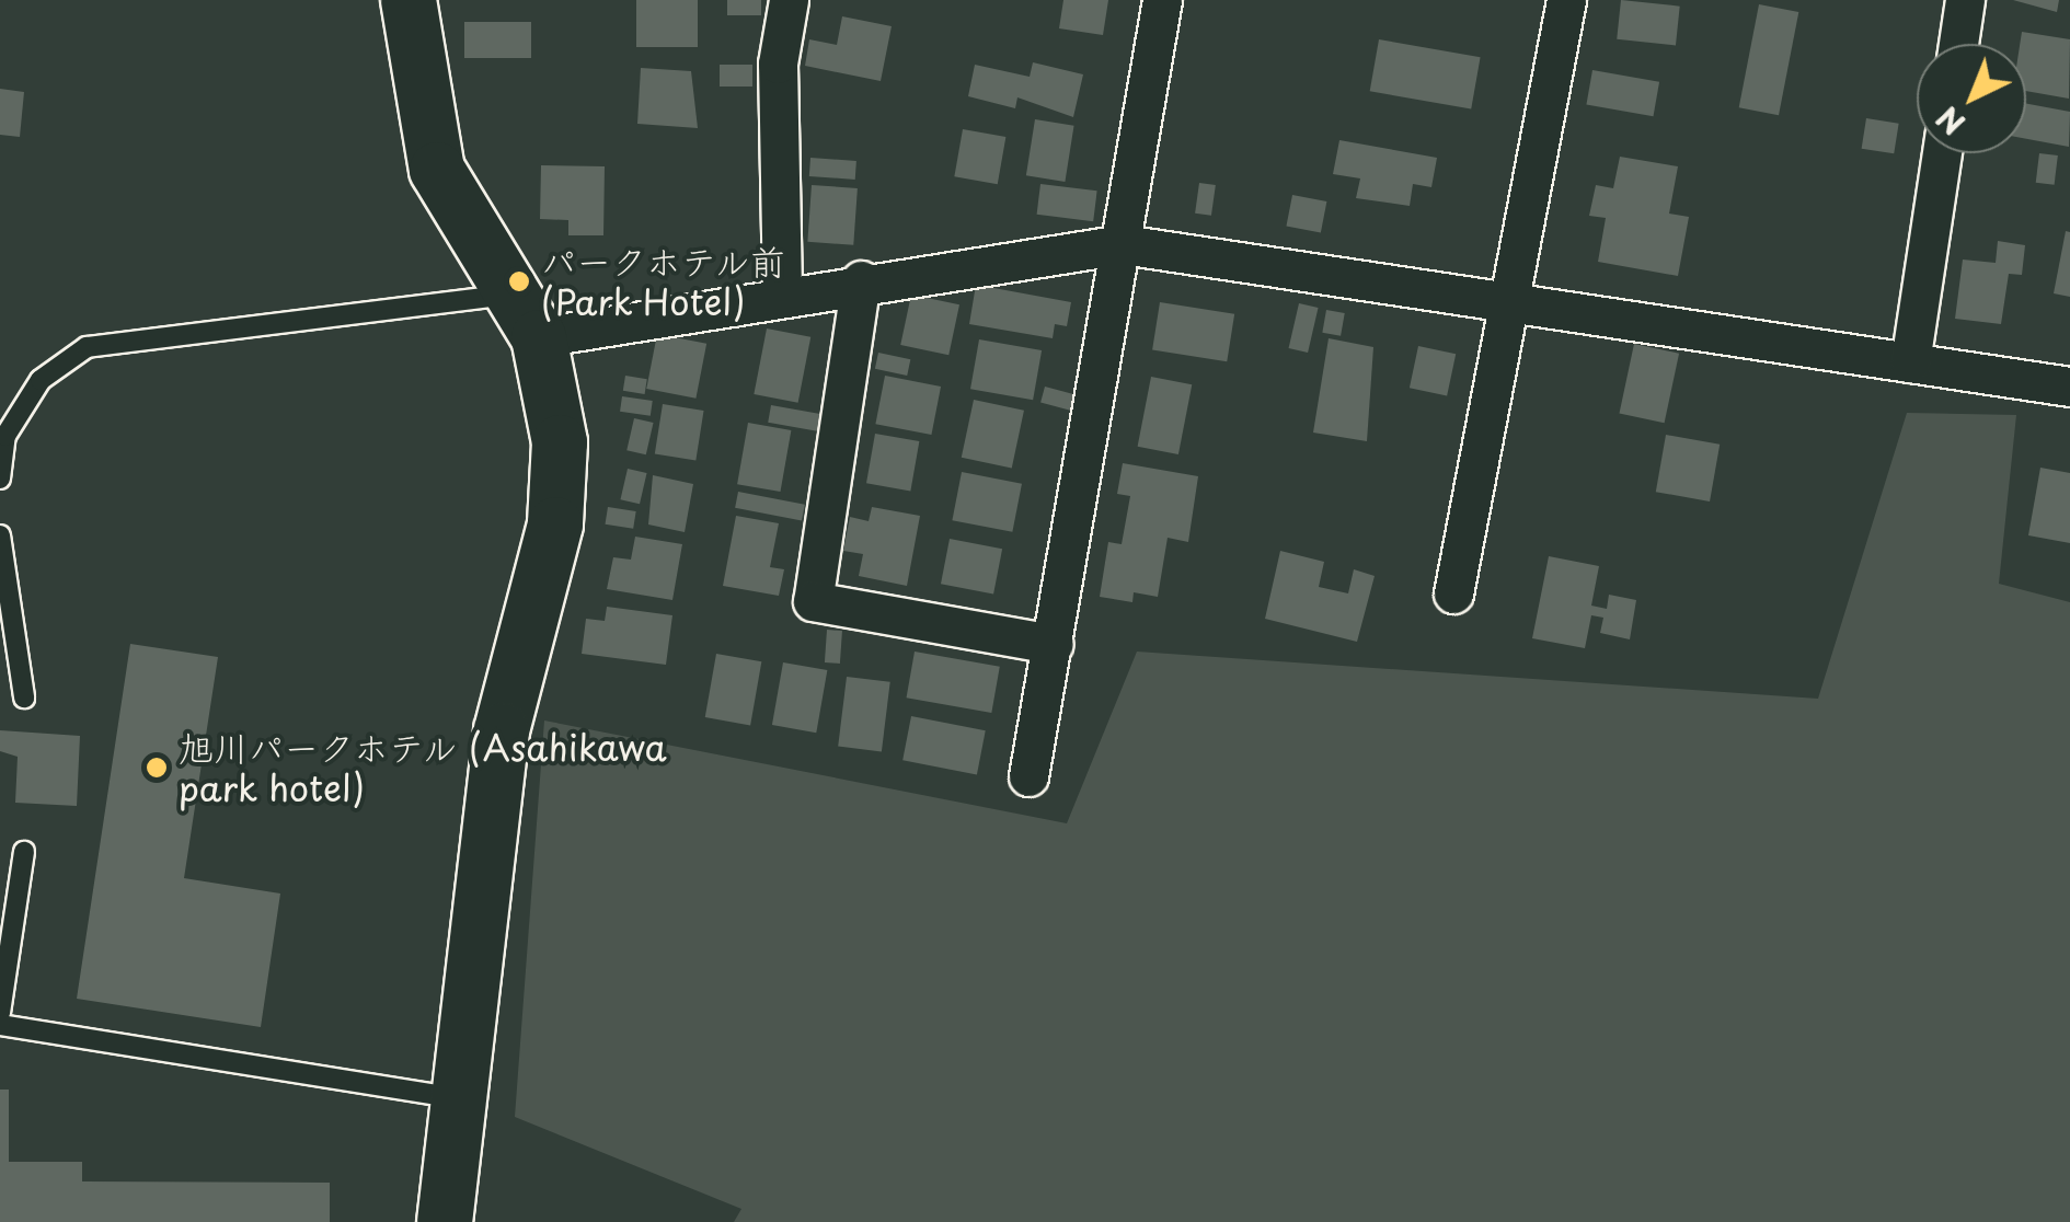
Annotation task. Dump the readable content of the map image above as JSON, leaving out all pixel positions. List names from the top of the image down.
{
  "places": ["パークホテル前 (Park Hotel)", "旭川パークホテル (Asahikawa park hotel)"],
  "north": "bottom left"
}
